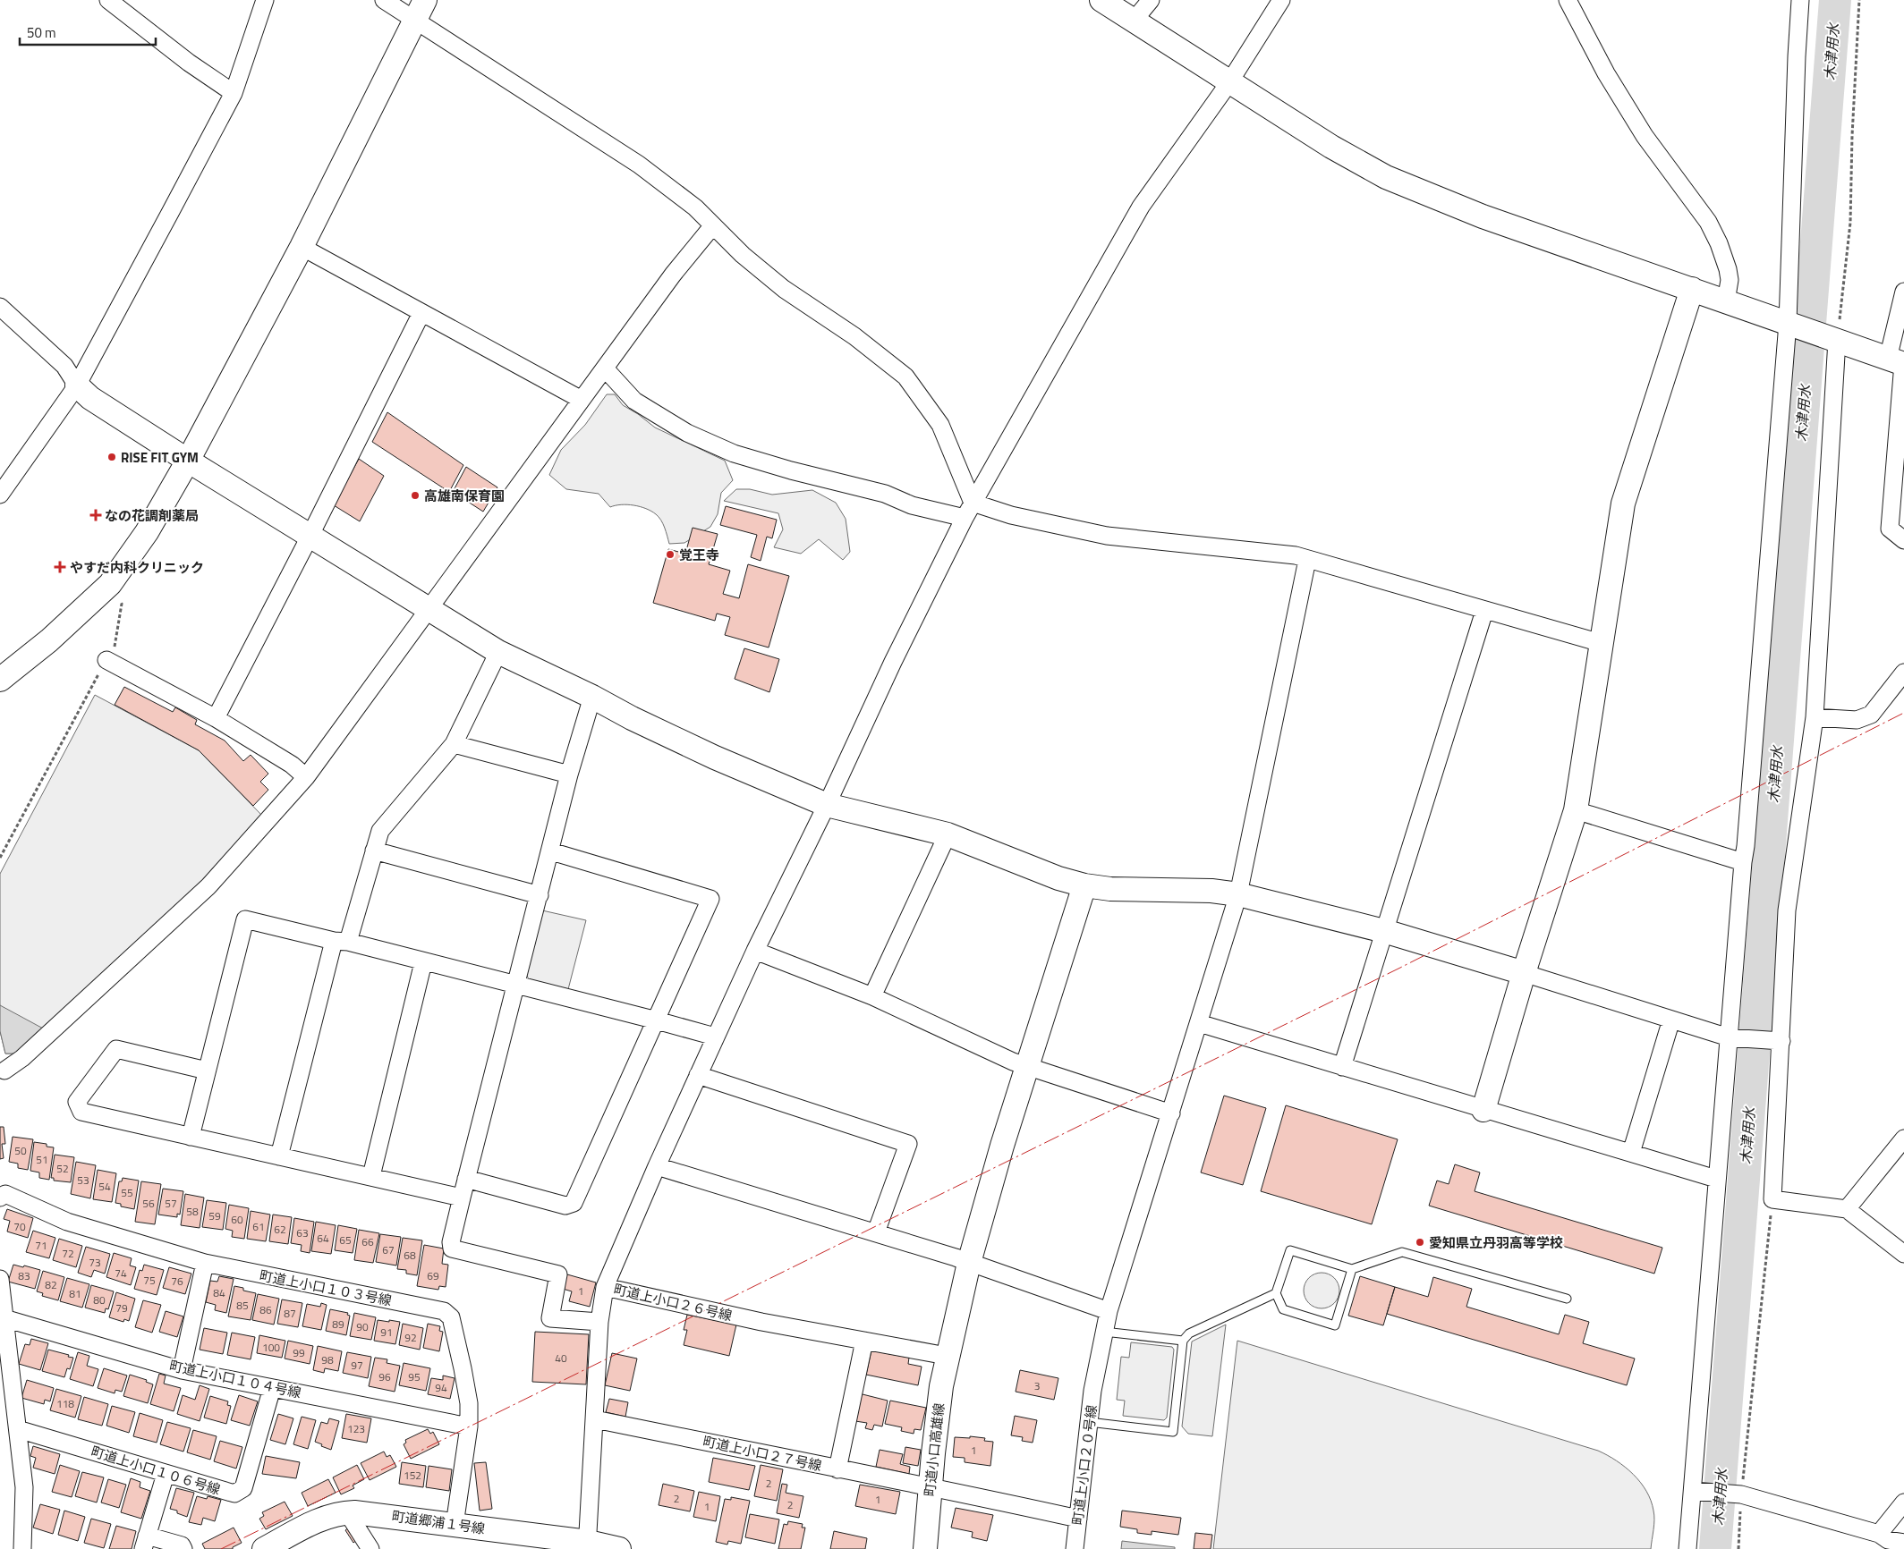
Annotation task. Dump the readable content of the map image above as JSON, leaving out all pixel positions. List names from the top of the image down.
{
  "streets": {
    "street": [
      "町道上小口１０３号線",
      "町道上小口２６号線",
      "町道上小口１０４号線",
      "町道小口高雄線",
      "町道上小口２７号線",
      "町道上小口２０号線",
      "町道上小口１０６号線",
      "町道郷浦１号線"
    ]
  },
  "crossings": [
    ["町道上小口１０３号線", "町道上小口１０４号線"],
    ["町道上小口１０３号線", "町道郷浦１号線"],
    ["町道上小口２６号線", "町道小口高雄線"],
    ["町道上小口２６号線", "町道上小口２７号線"],
    ["町道上小口２６号線", "町道郷浦１号線"],
    ["町道上小口１０４号線", "町道上小口１０６号線"],
    ["町道小口高雄線", "町道上小口２７号線"],
    ["町道上小口２７号線", "町道上小口２０号線"]
  ],
  "water": ["木津用水"],
  "places": {
    "other": [
      "RISE FIT GYM",
      "高雄南保育園",
      "覚王寺",
      "愛知県立丹羽高等学校"
    ],
    "health": ["なの花調剤薬局", "やすだ内科クリニック"]
  },
  "house_numbers": [
    "50",
    "51",
    "52",
    "53",
    "54",
    "55",
    "56",
    "57",
    "58",
    "59",
    "60",
    "70",
    "61",
    "62",
    "63",
    "64",
    "65",
    "66",
    "71",
    "67",
    "72",
    "68",
    "73",
    "74",
    "83",
    "69",
    "75",
    "76",
    "82",
    "1",
    "84",
    "81",
    "80",
    "85",
    "79",
    "86",
    "87",
    "89",
    "90",
    "91",
    "92",
    "100",
    "99",
    "40",
    "98",
    "97",
    "96",
    "95",
    "3",
    "94",
    "118",
    "123",
    "1",
    "152",
    "2",
    "2",
    "1",
    "2",
    "1"
  ],
  "scale_bar": "50 m"
}
